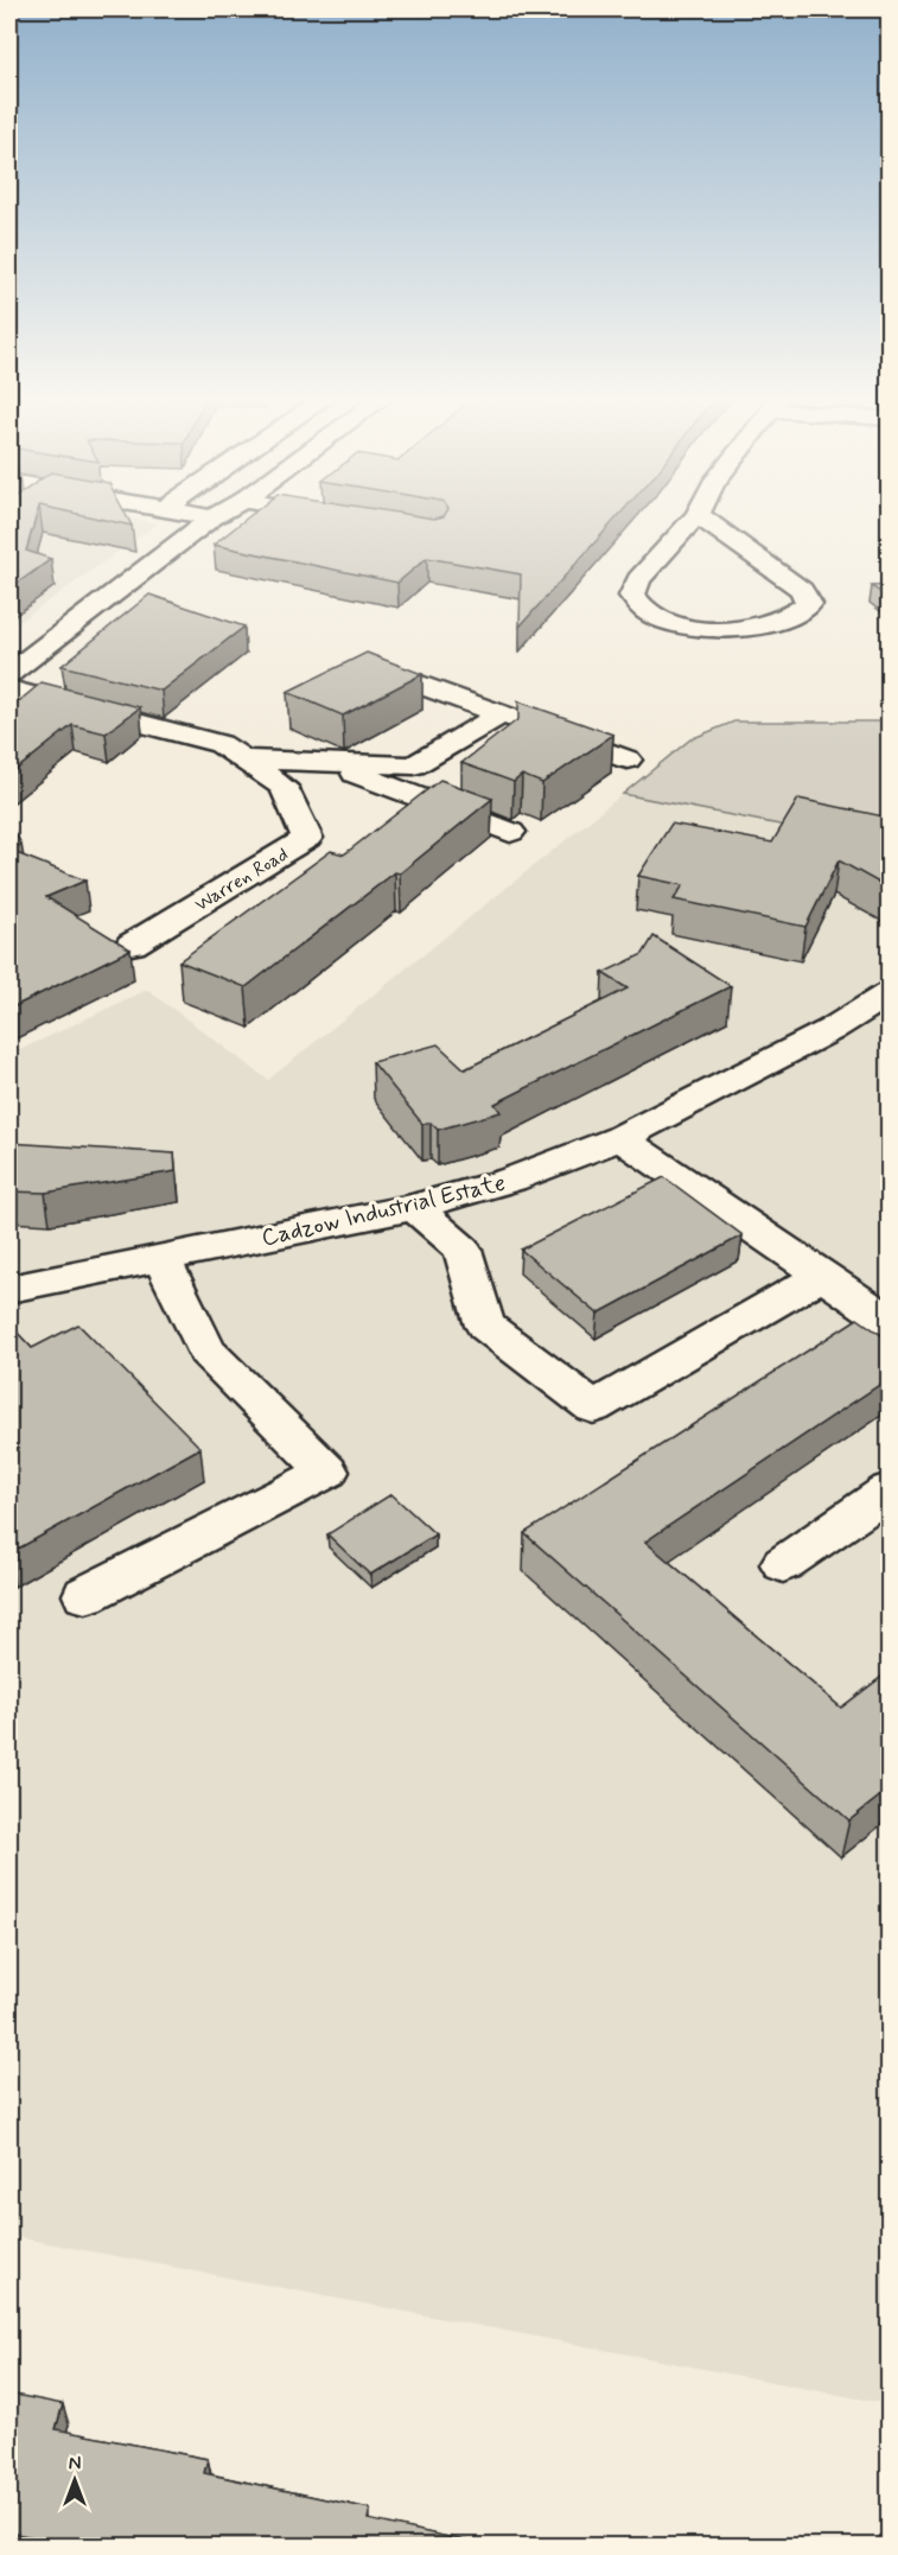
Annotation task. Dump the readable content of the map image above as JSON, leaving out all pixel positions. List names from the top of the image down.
{
  "streets": {
    "street": ["Warren Road", "Cadzow Industrial Estate"]
  },
  "north": "top"
}
